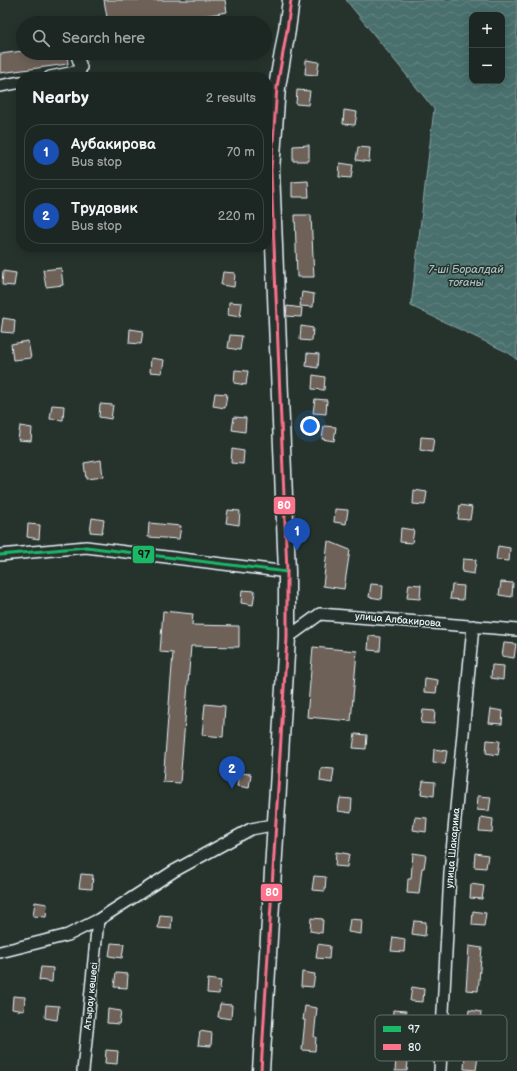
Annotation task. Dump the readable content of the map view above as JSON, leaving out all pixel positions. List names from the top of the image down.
{
  "streets": {
    "street": ["улица Албакирова", "улица Шакарима", "Атырау көшесі"]
  },
  "crossings": [
    ["улица Албакирова", "улица Шакарима"]
  ],
  "water": ["7-ші Боралдай тоғаны"],
  "lines": ["transit line 80", "transit line 97"],
  "legend": ["97", "80"],
  "page": {
    "map_buttons": ["+", "−"],
    "search": "Search here",
    "heading": ["Nearby", "2 results"],
    "list": [
      {
        "mark": "1",
        "name": "Аубакирова",
        "note": "Bus stop",
        "value": "70 m"
      },
      {
        "mark": "2",
        "name": "Трудовик",
        "note": "Bus stop",
        "value": "220 m"
      }
    ],
    "pins": ["1", "2"]
  }
}
